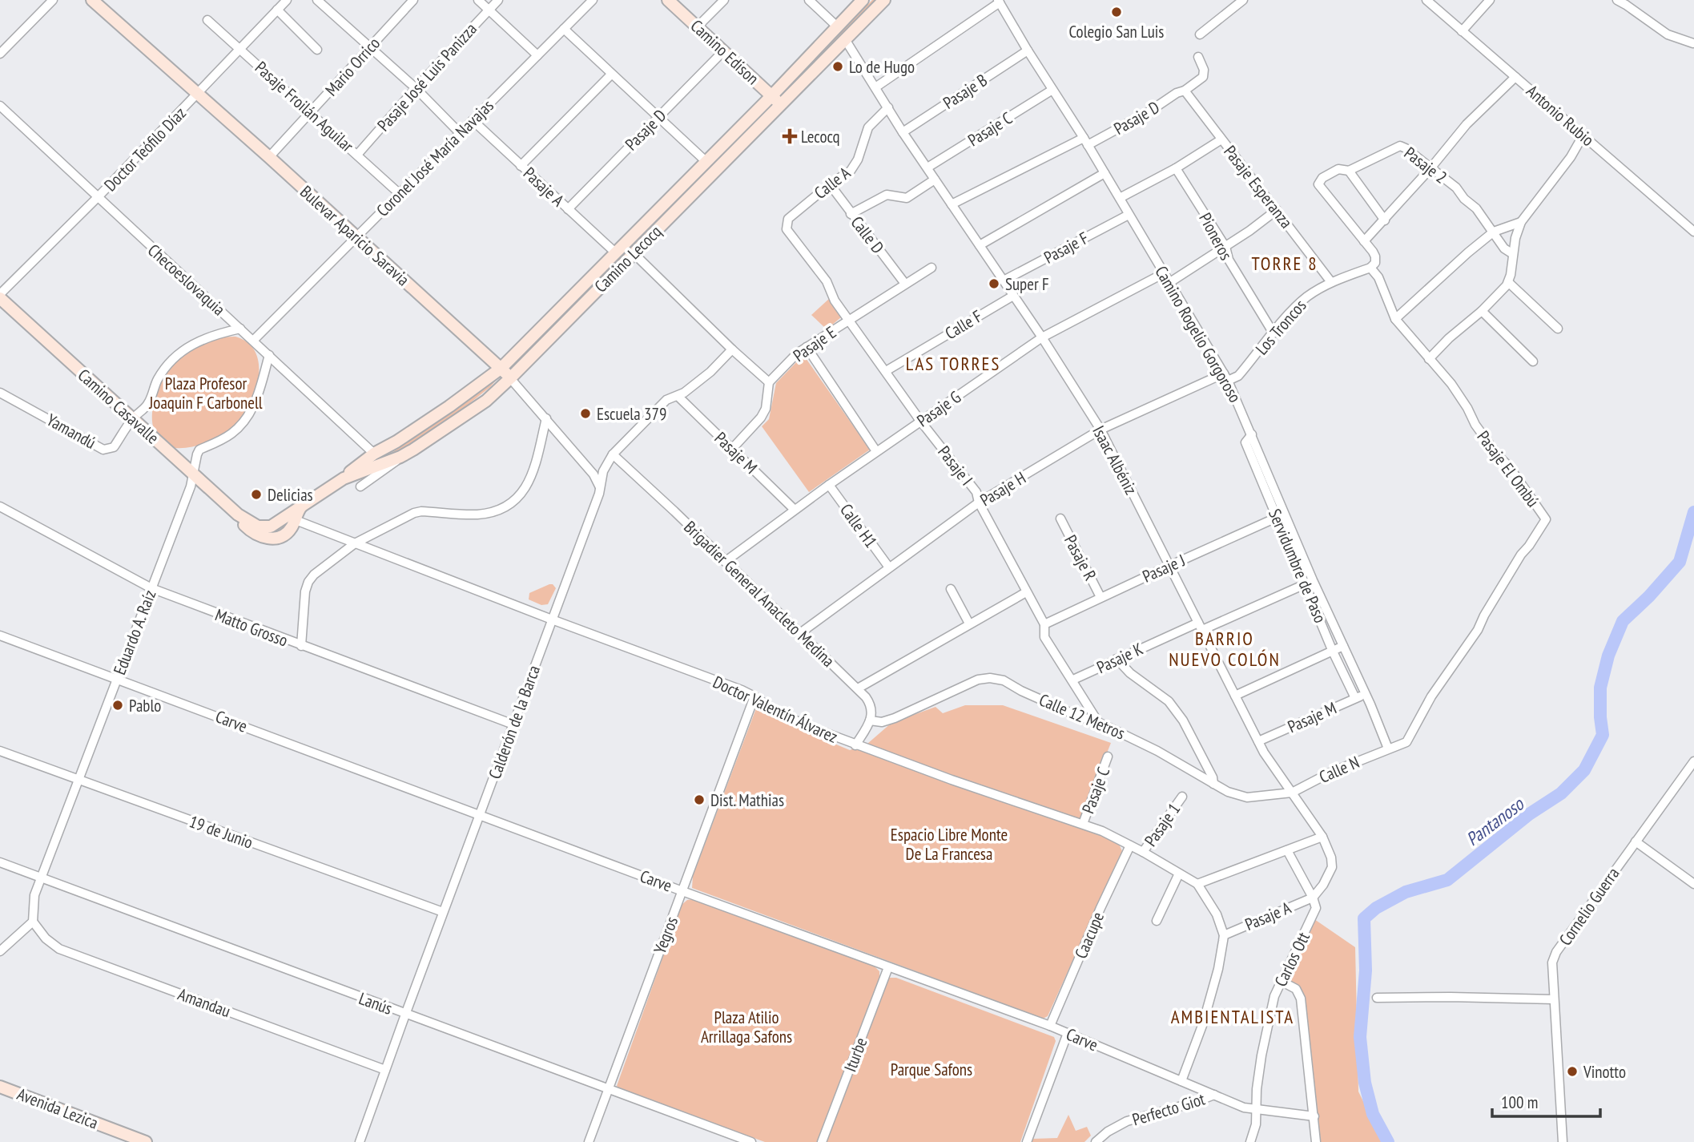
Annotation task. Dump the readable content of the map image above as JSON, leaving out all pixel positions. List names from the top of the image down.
{
  "streets": {
    "street": [
      "Camino Edison",
      "Mario Orrico",
      "Pasaje José Luis Panizza",
      "Pasaje B",
      "Pasaje Froilán Aguilar",
      "Antonio Rubio",
      "Pasaje D",
      "Pasaje C",
      "Doctor Teófilo Díaz",
      "Coronel José María Navajas",
      "Pasaje 2",
      "Calle A",
      "Pasaje A",
      "Pasaje Esperanza",
      "Calle D",
      "Bulevar Aparicio Saravia",
      "Pioneros",
      "Pasaje F",
      "Camino Lecocq",
      "Checoeslovaquia",
      "Calle F",
      "Los Troncos",
      "Camino Rogelio Gorgoroso",
      "Pasaje E",
      "Camino Casavalle",
      "Pasaje G",
      "Yamandú",
      "Pasaje M",
      "Isaac Albéniz",
      "Pasaje I",
      "Pasaje El Ombú",
      "Pasaje H",
      "Calle H1",
      "Pasaje R",
      "Servidumbre de Paso",
      "Pasaje J",
      "Brigadier General Anacleto Medina",
      "Matto Grosso",
      "Eduardo A. Raíz",
      "Pasaje K",
      "Doctor Valentín Álvarez",
      "Calle 12 Metros",
      "Carve",
      "Calderón de la Barca",
      "Calle N",
      "Pasaje 1",
      "19 de Junio",
      "Cornelio Guerra",
      "Yegros",
      "Caacupe",
      "Carlos Ott",
      "Amandau",
      "Lanús",
      "Iturbe",
      "Avenida Lezica",
      "Perfecto Giot"
    ]
  },
  "crossings": [
    ["Camino Edison", "Pasaje D"],
    ["Camino Edison", "Camino Lecocq"],
    ["Mario Orrico", "Pasaje Froilán Aguilar"],
    ["Mario Orrico", "Bulevar Aparicio Saravia"],
    ["Pasaje José Luis Panizza", "Pasaje Froilán Aguilar"],
    ["Pasaje B", "Camino Rogelio Gorgoroso"],
    ["Pasaje B", "Isaac Albéniz"],
    ["Pasaje Froilán Aguilar", "Doctor Teófilo Díaz"],
    ["Pasaje Froilán Aguilar", "Coronel José María Navajas"],
    ["Pasaje D", "Pasaje A"],
    ["Pasaje D", "Pasaje Esperanza"],
    ["Pasaje D", "Camino Rogelio Gorgoroso"],
    ["Pasaje D", "Isaac Albéniz"],
    ["Pasaje C", "Camino Rogelio Gorgoroso"],
    ["Pasaje C", "Isaac Albéniz"],
    ["Pasaje C", "Doctor Valentín Álvarez"],
    ["Doctor Teófilo Díaz", "Bulevar Aparicio Saravia"],
    ["Doctor Teófilo Díaz", "Checoeslovaquia"],
    ["Doctor Teófilo Díaz", "Camino Casavalle"],
    ["Coronel José María Navajas", "Pasaje A"],
    ["Coronel José María Navajas", "Bulevar Aparicio Saravia"],
    ["Coronel José María Navajas", "Checoeslovaquia"],
    ["Calle A", "Calle D"],
    ["Calle A", "Isaac Albéniz"],
    ["Calle A", "Pasaje I"],
    ["Pasaje A", "Camino Lecocq"],
    ["Pasaje A", "Isaac Albéniz"],
    ["Pasaje A", "Carlos Ott"],
    ["Pasaje Esperanza", "Los Troncos"],
    ["Calle D", "Pasaje E"],
    ["Bulevar Aparicio Saravia", "Camino Lecocq"],
    ["Bulevar Aparicio Saravia", "Calderón de la Barca"],
    ["Pioneros", "Los Troncos"],
    ["Pasaje F", "Camino Rogelio Gorgoroso"],
    ["Pasaje F", "Isaac Albéniz"],
    ["Camino Lecocq", "Checoeslovaquia"],
    ["Camino Lecocq", "Camino Casavalle"],
    ["Camino Lecocq", "Isaac Albéniz"],
    ["Camino Lecocq", "Doctor Valentín Álvarez"],
    ["Checoeslovaquia", "Eduardo A. Raíz"],
    ["Calle F", "Isaac Albéniz"],
    ["Calle F", "Pasaje I"],
    ["Los Troncos", "Camino Rogelio Gorgoroso"],
    ["Los Troncos", "Pasaje El Ombú"],
    ["Los Troncos", "Pasaje H"],
    ["Camino Rogelio Gorgoroso", "Pasaje G"],
    ["Camino Rogelio Gorgoroso", "Pasaje M"],
    ["Camino Rogelio Gorgoroso", "Pasaje El Ombú"],
    ["Camino Rogelio Gorgoroso", "Pasaje H"],
    ["Camino Rogelio Gorgoroso", "Servidumbre de Paso"],
    ["Camino Rogelio Gorgoroso", "Pasaje J"],
    ["Camino Rogelio Gorgoroso", "Pasaje K"],
    ["Camino Rogelio Gorgoroso", "Calle N"],
    ["Pasaje E", "Pasaje I"],
    ["Camino Casavalle", "Yamandú"],
    ["Camino Casavalle", "Eduardo A. Raíz"],
    ["Pasaje G", "Pasaje M"],
    ["Pasaje G", "Isaac Albéniz"],
    ["Pasaje G", "Pasaje I"],
    ["Pasaje G", "Calle H1"],
    ["Pasaje G", "Brigadier General Anacleto Medina"],
    ["Pasaje M", "Isaac Albéniz"],
    ["Pasaje M", "Servidumbre de Paso"],
    ["Pasaje M", "Calderón de la Barca"],
    ["Isaac Albéniz", "Pasaje H"],
    ["Isaac Albéniz", "Pasaje J"],
    ["Isaac Albéniz", "Pasaje K"],
    ["Isaac Albéniz", "Calle 12 Metros"],
    ["Isaac Albéniz", "Calle N"],
    ["Isaac Albéniz", "Carlos Ott"],
    ["Pasaje I", "Pasaje H"],
    ["Pasaje I", "Pasaje J"],
    ["Pasaje I", "Pasaje K"],
    ["Pasaje I", "Calle 12 Metros"],
    ["Pasaje El Ombú", "Calle N"],
    ["Pasaje H", "Calle H1"],
    ["Pasaje H", "Brigadier General Anacleto Medina"],
    ["Pasaje R", "Pasaje J"],
    ["Servidumbre de Paso", "Pasaje K"],
    ["Brigadier General Anacleto Medina", "Calle 12 Metros"],
    ["Brigadier General Anacleto Medina", "Calderón de la Barca"],
    ["Matto Grosso", "Eduardo A. Raíz"],
    ["Matto Grosso", "Calderón de la Barca"],
    ["Eduardo A. Raíz", "Carve"],
    ["Eduardo A. Raíz", "19 de Junio"],
    ["Eduardo A. Raíz", "Amandau"],
    ["Eduardo A. Raíz", "Lanús"],
    ["Doctor Valentín Álvarez", "Calderón de la Barca"],
    ["Doctor Valentín Álvarez", "Pasaje 1"],
    ["Doctor Valentín Álvarez", "Yegros"],
    ["Doctor Valentín Álvarez", "Caacupe"],
    ["Calle 12 Metros", "Calle N"],
    ["Carve", "Calderón de la Barca"],
    ["Carve", "Yegros"],
    ["Carve", "Caacupe"],
    ["Carve", "Carlos Ott"],
    ["Carve", "Iturbe"],
    ["Carve", "Perfecto Giot"],
    ["Calderón de la Barca", "19 de Junio"],
    ["Calderón de la Barca", "Amandau"],
    ["Calderón de la Barca", "Lanús"],
    ["Yegros", "Lanús"]
  ],
  "districts": [
    "TORRE 8",
    "LAS TORRES",
    "BARRIO NUEVO COLÓN",
    "AMBIENTALISTA"
  ],
  "water": ["Pantanoso"],
  "parks": [
    "Plaza Profesor Joaquin F Carbonell",
    "Espacio Libre Monte De La Francesa",
    "Plaza Atilio Arrillaga Safons",
    "Parque Safons"
  ],
  "places": {
    "other": [
      "Colegio San Luis",
      "Lo de Hugo",
      "Super F",
      "Escuela 379",
      "Delicias",
      "Pablo",
      "Dist. Mathias",
      "Vinotto"
    ],
    "health": ["Lecocq"]
  },
  "scale_bar": "100 m"
}
